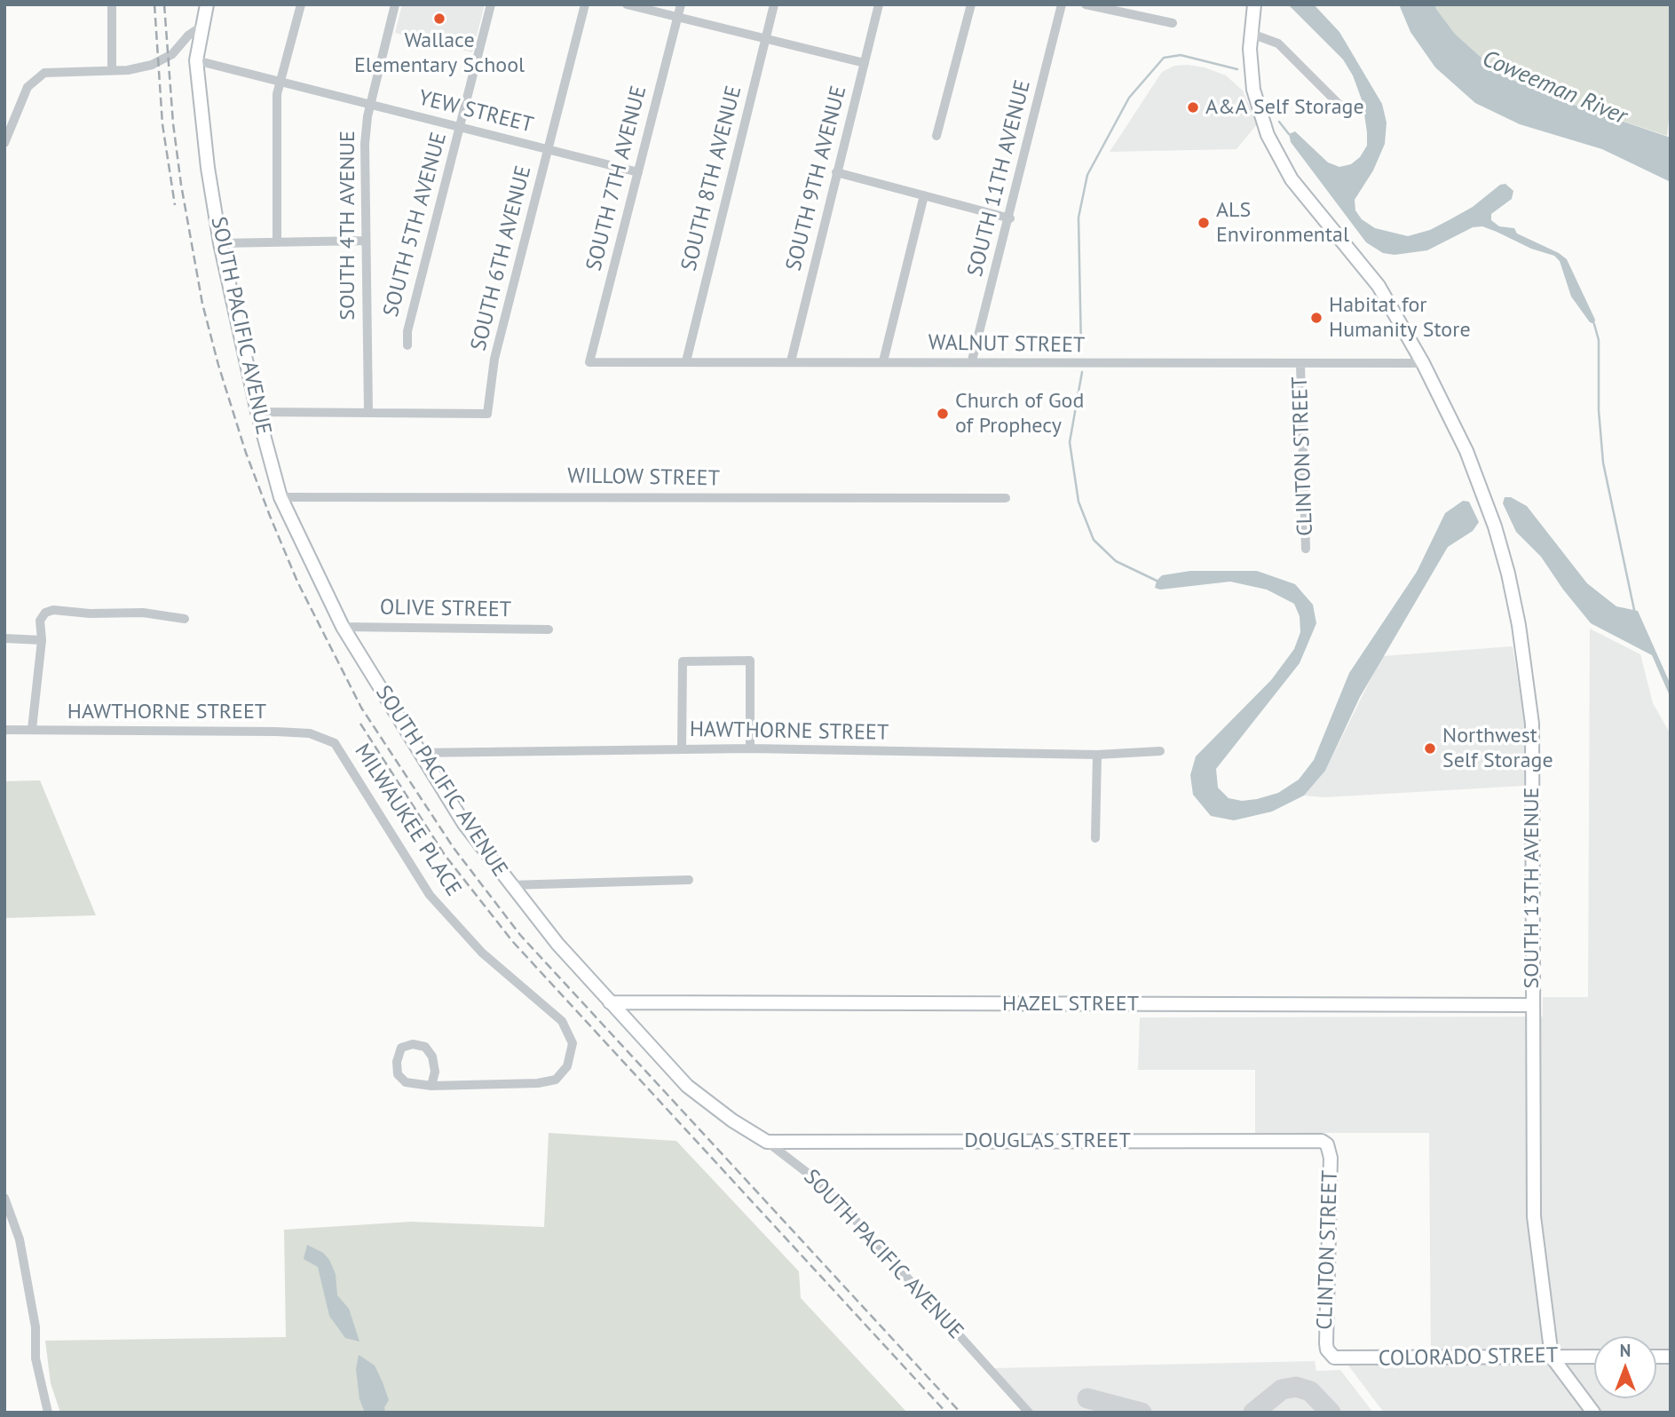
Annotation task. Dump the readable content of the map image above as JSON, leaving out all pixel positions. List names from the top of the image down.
{
  "streets": {
    "street": [
      "YEW STREET",
      "SOUTH 7TH AVENUE",
      "SOUTH 8TH AVENUE",
      "SOUTH 9TH AVENUE",
      "SOUTH 11TH AVENUE",
      "SOUTH 5TH AVENUE",
      "SOUTH 4TH AVENUE",
      "SOUTH 6TH AVENUE",
      "SOUTH PACIFIC AVENUE",
      "WALNUT STREET",
      "CLINTON STREET",
      "WILLOW STREET",
      "OLIVE STREET",
      "HAWTHORNE STREET",
      "MILWAUKEE PLACE",
      "SOUTH 13TH AVENUE",
      "HAZEL STREET",
      "DOUGLAS STREET",
      "COLORADO STREET"
    ]
  },
  "crossings": [
    ["YEW STREET", "SOUTH 7TH AVENUE"],
    ["YEW STREET", "SOUTH 5TH AVENUE"],
    ["YEW STREET", "SOUTH 4TH AVENUE"],
    ["YEW STREET", "SOUTH 6TH AVENUE"],
    ["YEW STREET", "SOUTH PACIFIC AVENUE"],
    ["SOUTH 7TH AVENUE", "WALNUT STREET"],
    ["SOUTH 8TH AVENUE", "WALNUT STREET"],
    ["SOUTH 9TH AVENUE", "WALNUT STREET"],
    ["SOUTH 11TH AVENUE", "WALNUT STREET"],
    ["SOUTH 4TH AVENUE", "SOUTH 6TH AVENUE"],
    ["SOUTH PACIFIC AVENUE", "WILLOW STREET"],
    ["SOUTH PACIFIC AVENUE", "OLIVE STREET"],
    ["SOUTH PACIFIC AVENUE", "HAWTHORNE STREET"],
    ["SOUTH PACIFIC AVENUE", "HAZEL STREET"],
    ["SOUTH PACIFIC AVENUE", "DOUGLAS STREET"],
    ["WALNUT STREET", "CLINTON STREET"],
    ["WALNUT STREET", "SOUTH 13TH AVENUE"],
    ["CLINTON STREET", "DOUGLAS STREET"],
    ["CLINTON STREET", "COLORADO STREET"],
    ["HAWTHORNE STREET", "MILWAUKEE PLACE"],
    ["SOUTH 13TH AVENUE", "HAZEL STREET"],
    ["SOUTH 13TH AVENUE", "COLORADO STREET"]
  ],
  "water": ["Coweeman River"],
  "places": [
    "Wallace Elementary School",
    "A&A Self Storage",
    "ALS Environmental",
    "Habitat for Humanity Store",
    "Church of God of Prophecy",
    "Northwest Self Storage"
  ],
  "north": "top"
}
